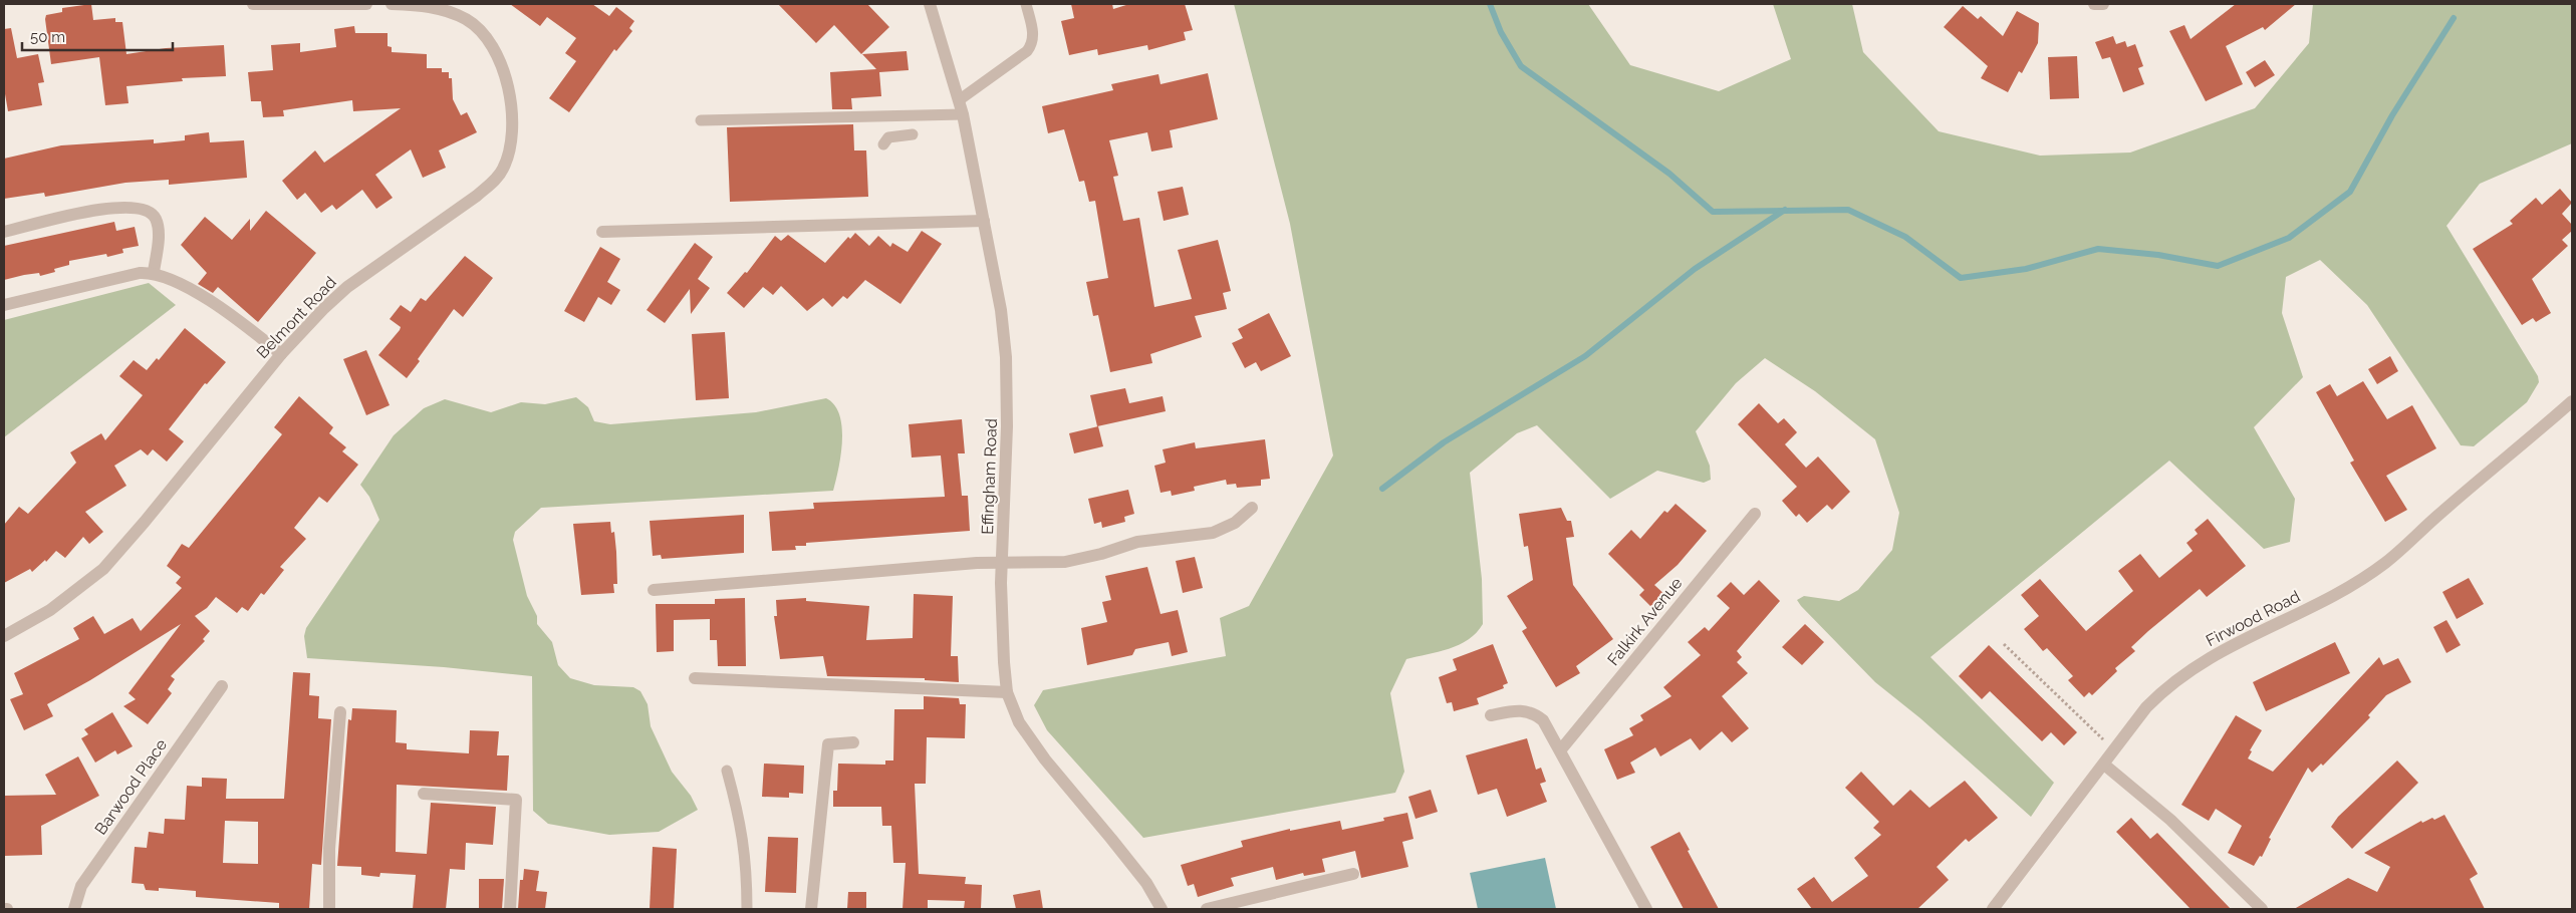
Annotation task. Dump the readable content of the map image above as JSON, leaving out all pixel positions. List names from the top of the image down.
{
  "streets": {
    "street": [
      "Belmont Road",
      "Effingham Road",
      "Firwood Road",
      "Falkirk Avenue",
      "Barwood Place"
    ]
  },
  "scale_bar": "50 m"
}
